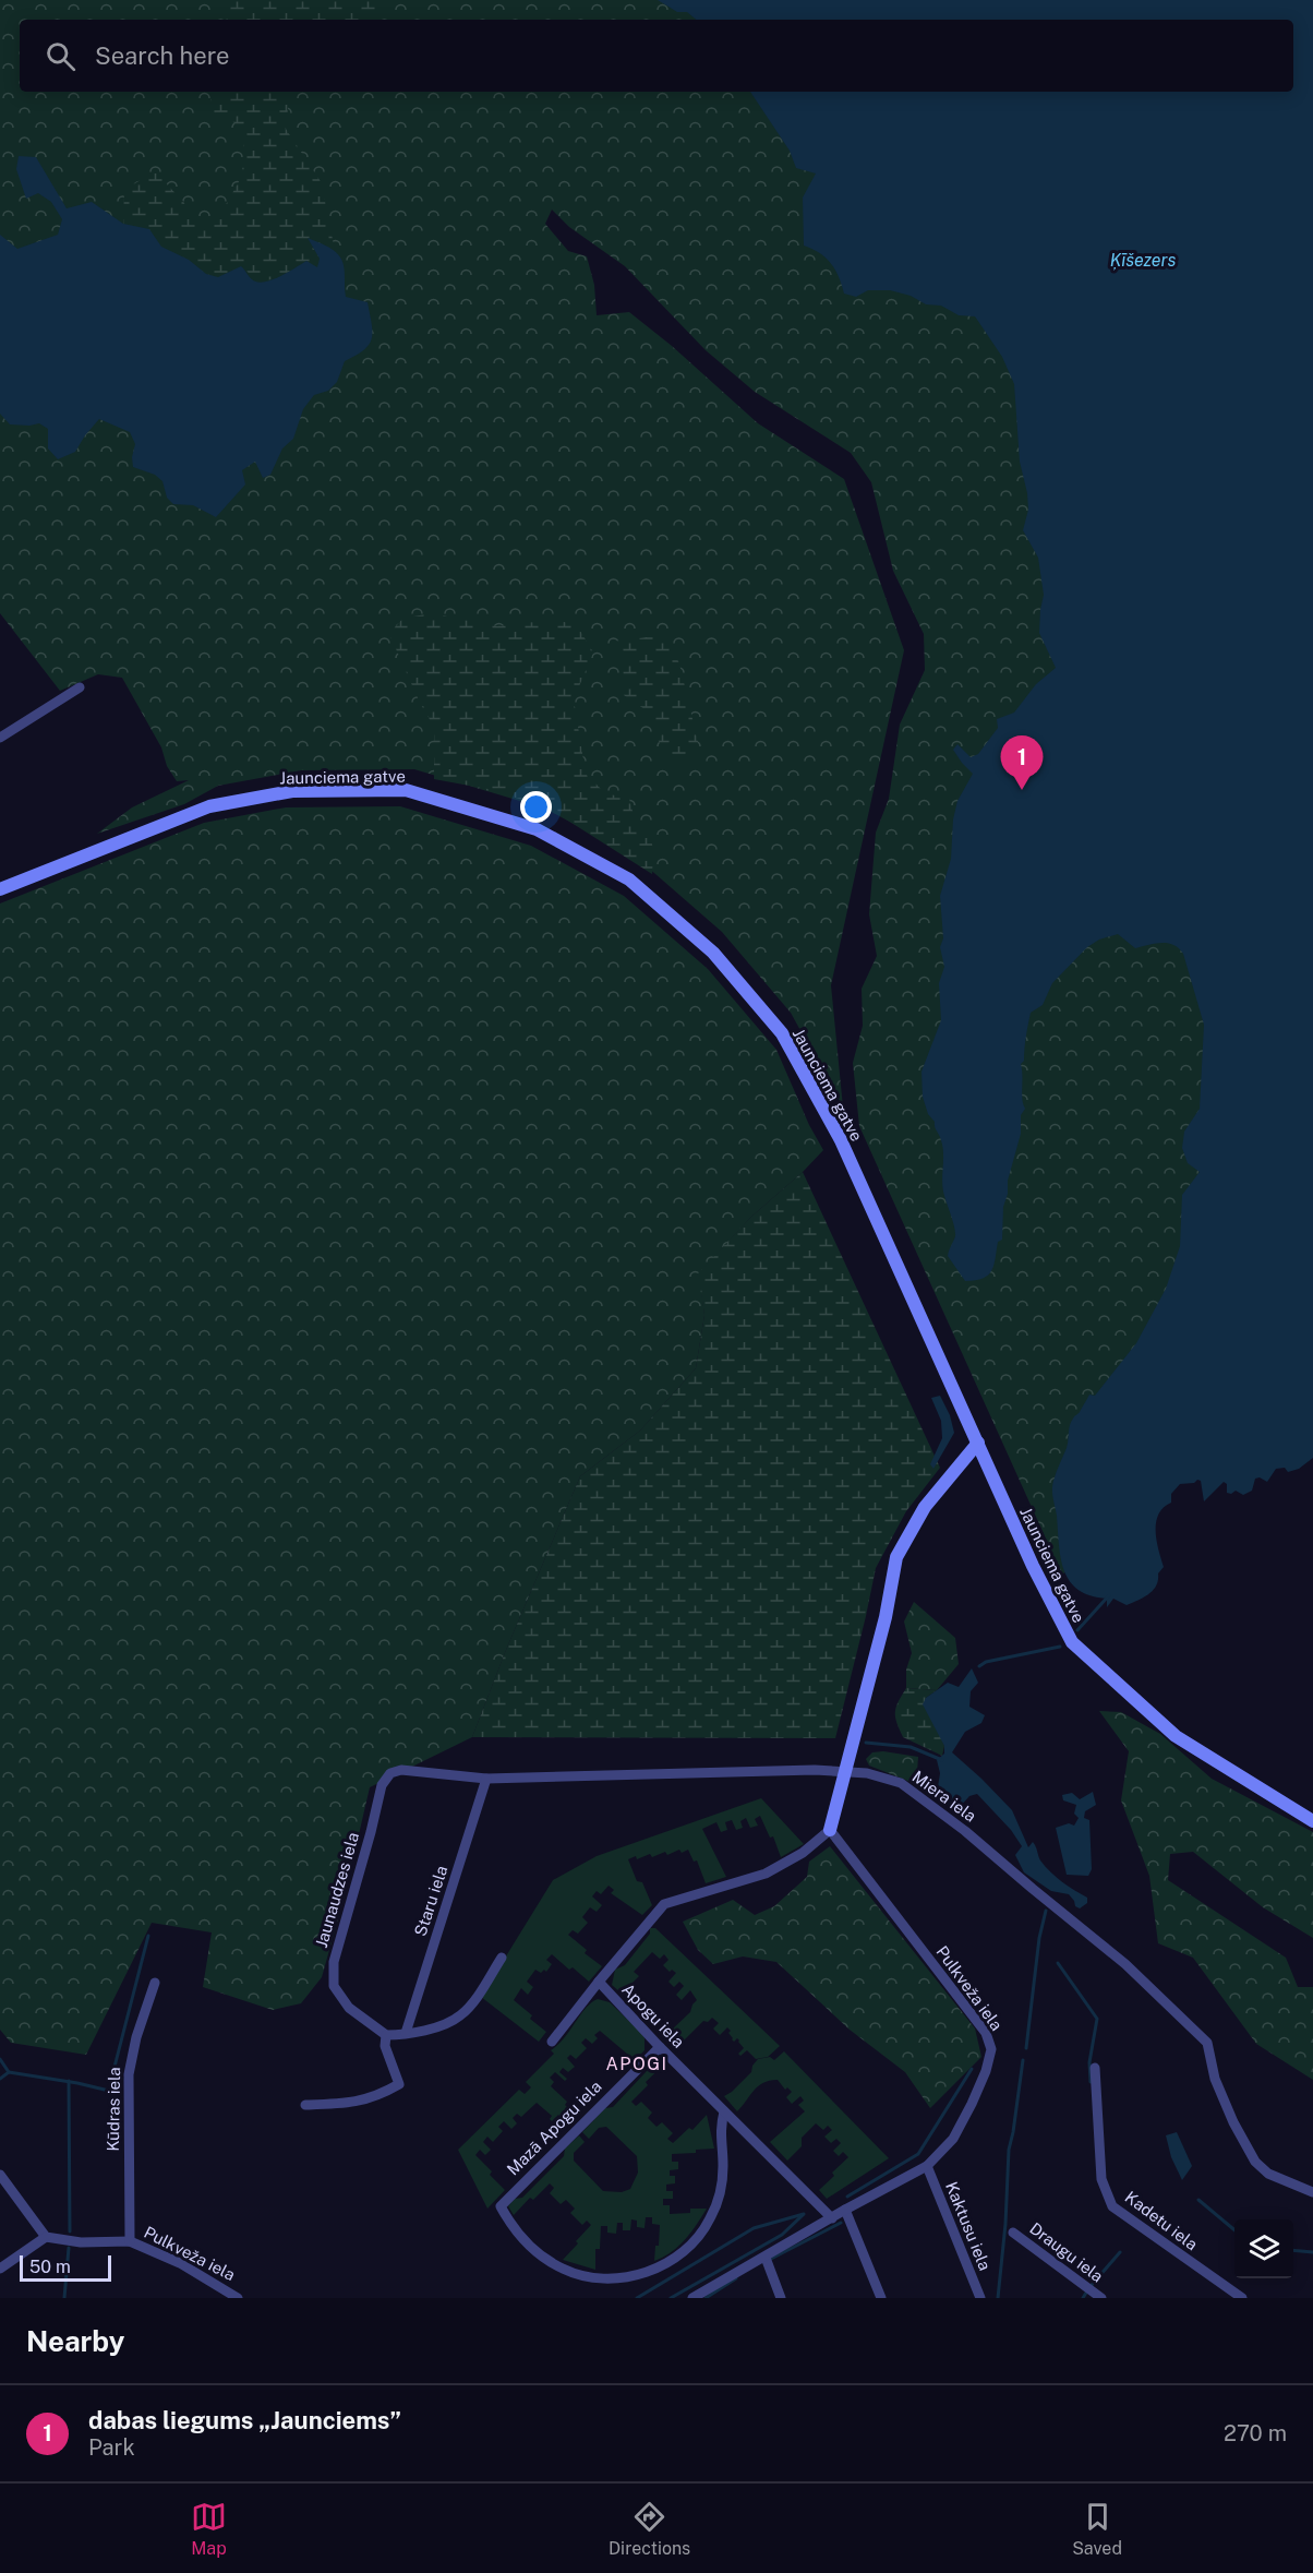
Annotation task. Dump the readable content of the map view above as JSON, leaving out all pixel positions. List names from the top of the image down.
{
  "streets": {
    "main road": ["Jaunciema gatve"],
    "street": [
      "Miera iela",
      "Jaunaudzes iela",
      "Staru iela",
      "Pulkveža iela",
      "Apogu iela",
      "Kūdras iela",
      "Mazā Apogu iela",
      "Kadetu iela",
      "Kaktusu iela",
      "Draugu iela"
    ]
  },
  "crossings": [
    ["Miera iela", "Jaunaudzes iela"],
    ["Miera iela", "Staru iela"],
    ["Pulkveža iela", "Apogu iela"],
    ["Pulkveža iela", "Kūdras iela"],
    ["Pulkveža iela", "Kaktusu iela"],
    ["Apogu iela", "Mazā Apogu iela"]
  ],
  "districts": ["APOGI"],
  "water": ["Ķīšezers"],
  "scale_bar": "50 m",
  "page": {
    "search": "Search here",
    "pins": "1",
    "scale": "50 m",
    "heading": "Nearby",
    "list": [
      {
        "mark": "1",
        "name": "dabas liegums „Jaunciems”",
        "note": "Park",
        "value": "270 m"
      }
    ],
    "nav": ["Map", "Directions", "Saved"]
  }
}
